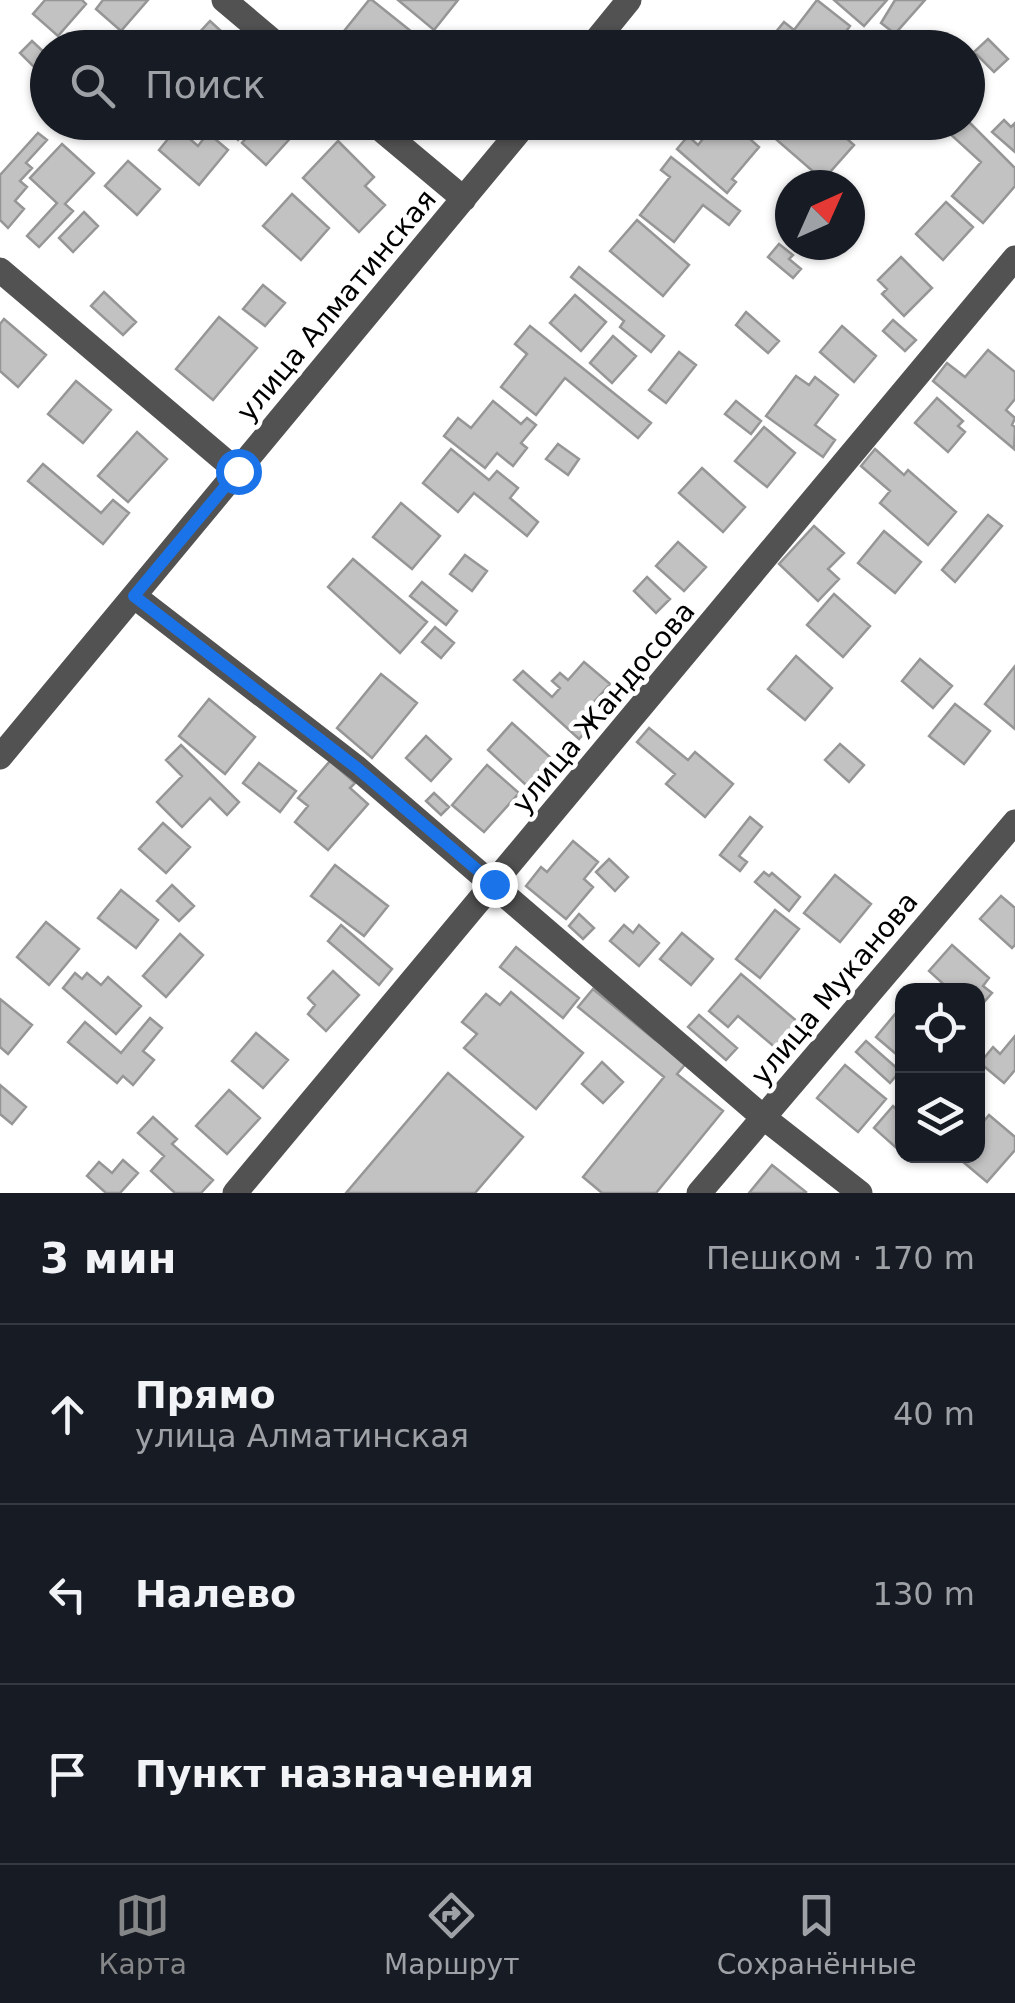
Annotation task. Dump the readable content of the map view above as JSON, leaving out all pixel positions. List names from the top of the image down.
{
  "streets": {
    "street": ["улица Алматинская", "улица Жандосова", "улица Муканова"]
  },
  "north": "top right",
  "page": {
    "search": "Поиск",
    "heading": ["3 мин", "Пешком · 170 m"],
    "list": [
      ["Прямо", "улица Алматинская", "40 m"],
      ["Налево", "130 m"],
      "Пункт назначения"
    ],
    "nav": ["Карта", "Маршрут", "Сохранённые"]
  }
}
